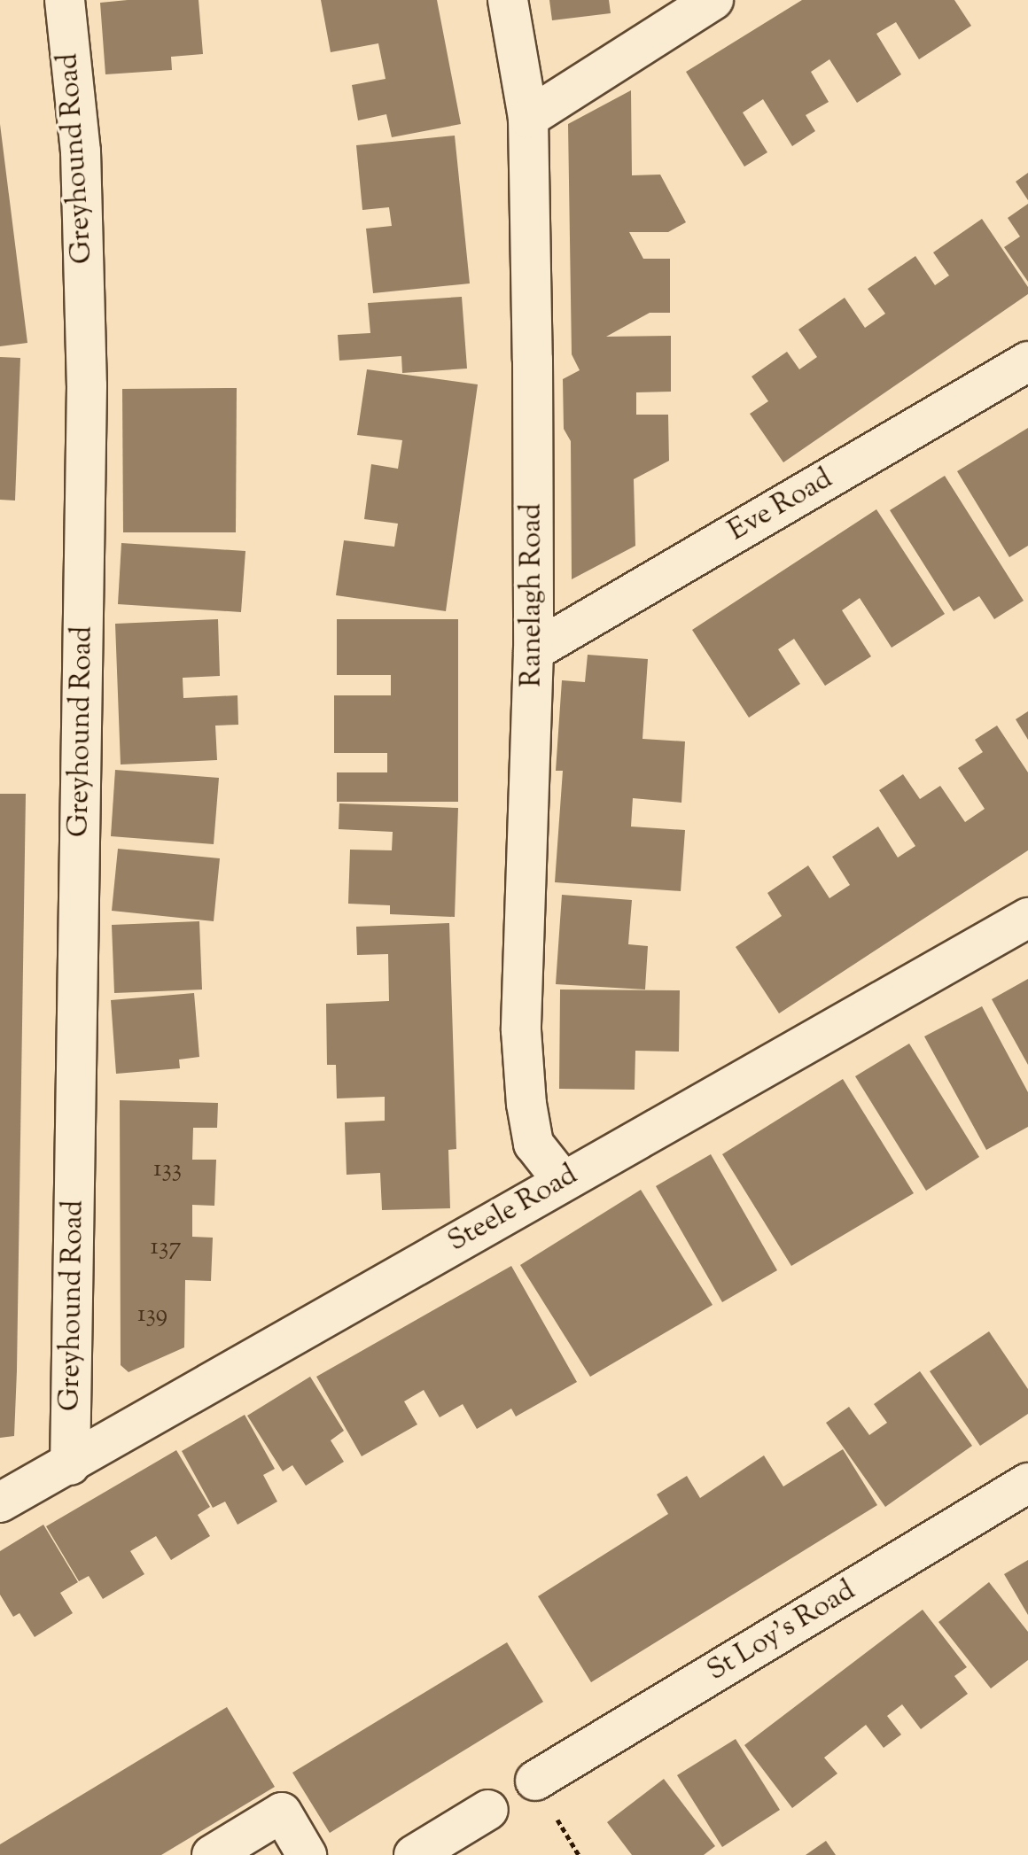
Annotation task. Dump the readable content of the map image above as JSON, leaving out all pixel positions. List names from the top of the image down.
{
  "streets": {
    "street": [
      "Greyhound Road",
      "Eve Road",
      "Ranelagh Road",
      "Steele Road",
      "St Loy's Road"
    ]
  },
  "crossings": [
    ["Greyhound Road", "Steele Road"],
    ["Eve Road", "Ranelagh Road"],
    ["Ranelagh Road", "Steele Road"]
  ],
  "house_numbers": ["133", "137", "139"]
}
